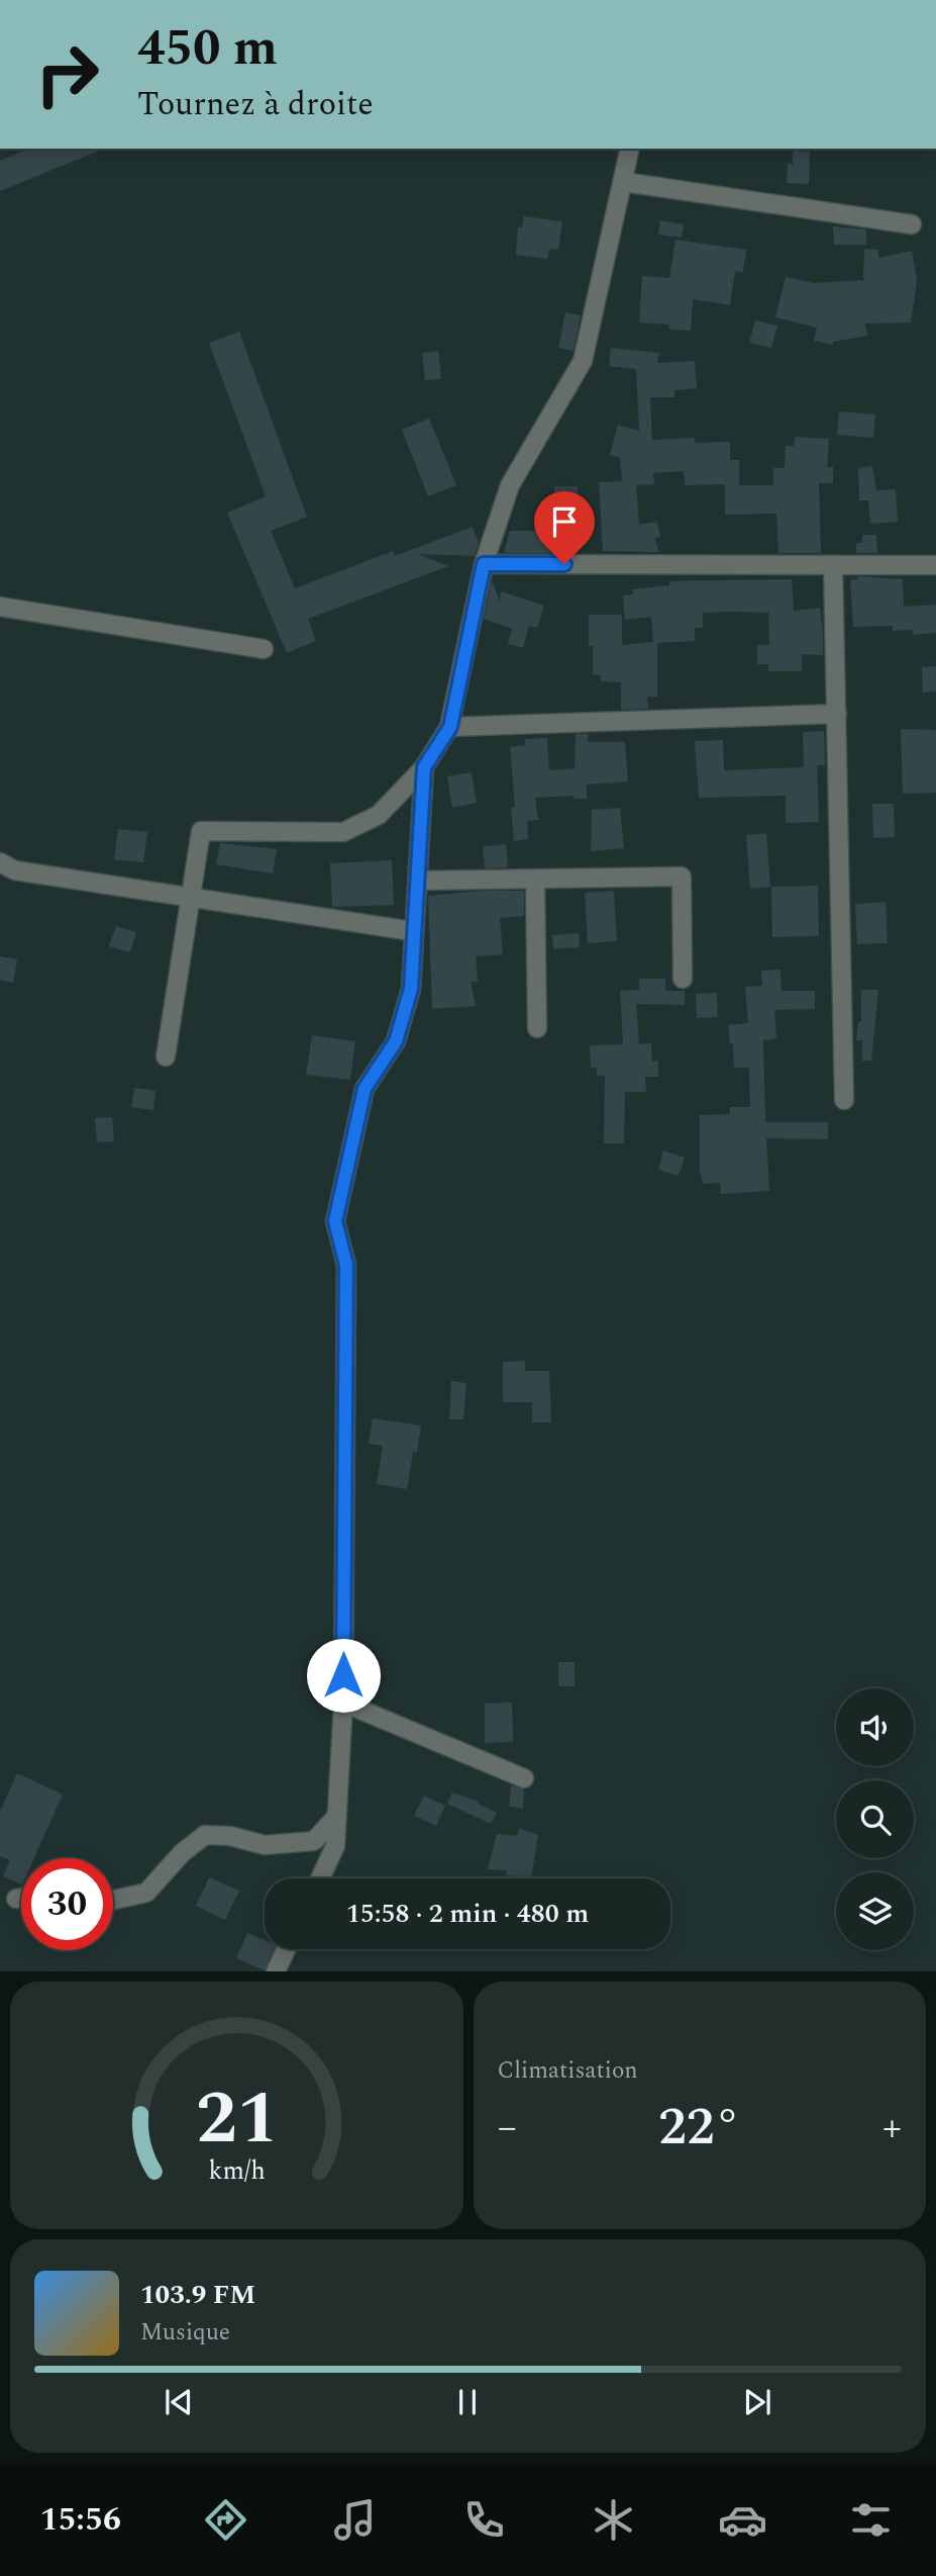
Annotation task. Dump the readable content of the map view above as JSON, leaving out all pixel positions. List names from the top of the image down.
{
  "page": {
    "turn": ["450 m", "Tournez à droite"],
    "limit": "30",
    "trip": "15:58 · 2 min · 480 m",
    "tile": "Climatisation",
    "heat": ["−", "22°", "+"],
    "song": ["103.9 FM", "Musique"],
    "tabs": "15:56",
    "gauge": ["21", "km/h"]
  }
}
